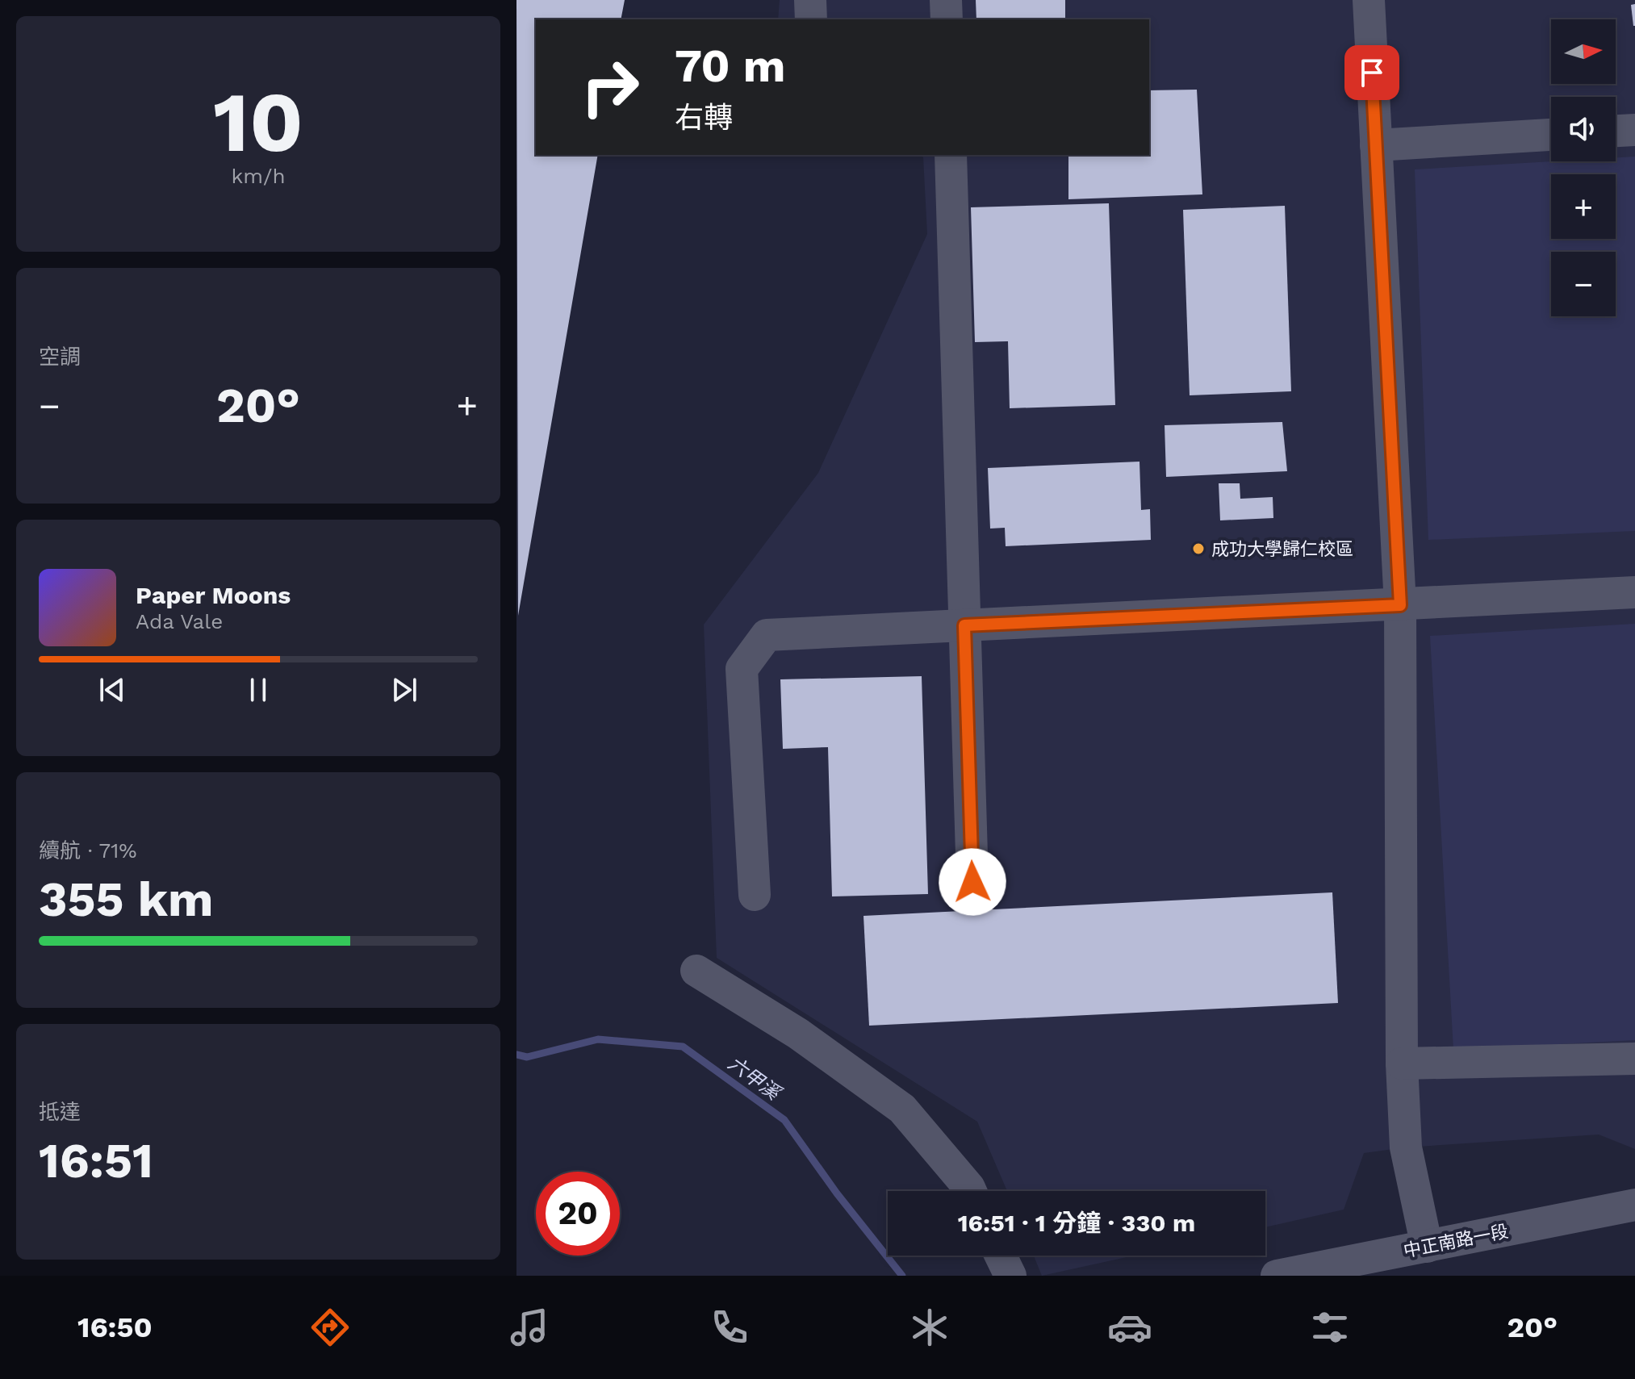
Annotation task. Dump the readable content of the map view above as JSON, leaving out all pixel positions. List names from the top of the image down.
{
  "streets": {
    "street": ["中正南路一段"]
  },
  "water": ["六甲溪"],
  "places": ["成功大學歸仁校區"],
  "north": "right",
  "page": {
    "tile": [
      ["10", "km/h"],
      "空調",
      ["續航 · 71%", "355 km"],
      ["抵達", "16:51"]
    ],
    "map_buttons": ["+", "−"],
    "turn": ["70 m", "右轉"],
    "heat": ["−", "20°", "+"],
    "song": ["Paper Moons", "Ada Vale"],
    "limit": "20",
    "trip": "16:51 · 1 分鐘 · 330 m",
    "tabs": ["16:50", "20°"]
  }
}
